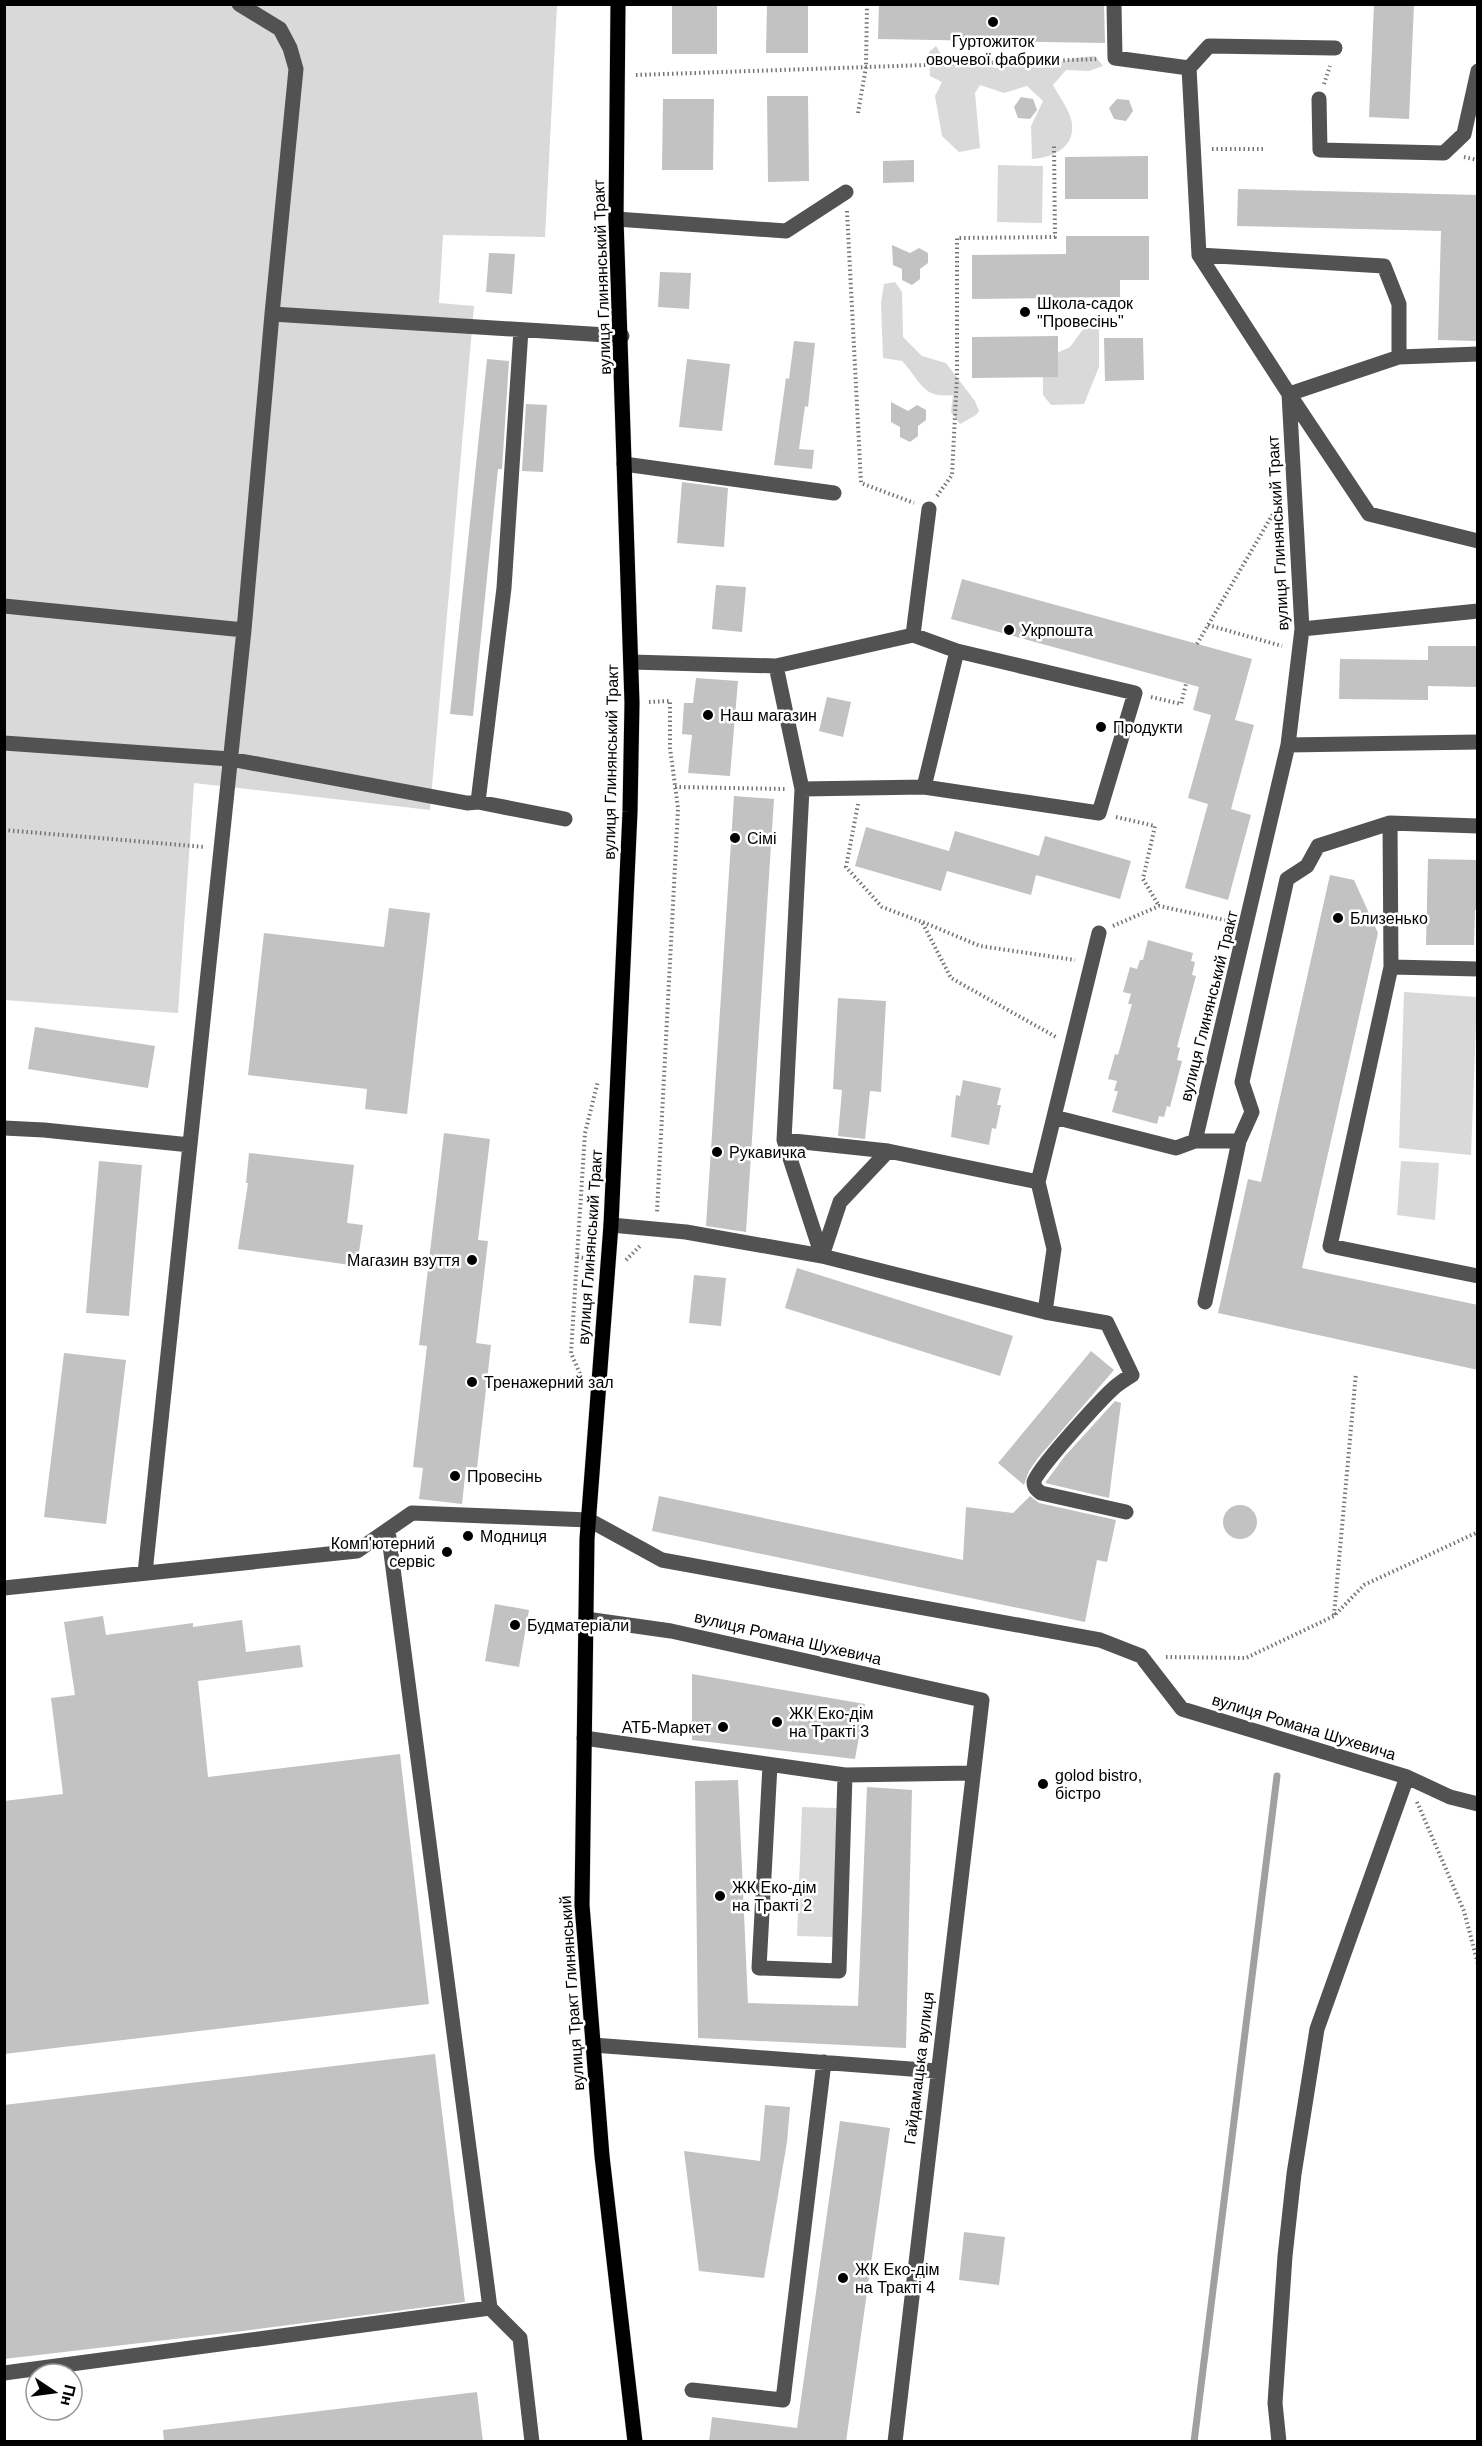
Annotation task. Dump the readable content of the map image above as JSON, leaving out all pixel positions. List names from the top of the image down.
{
  "streets": {
    "main road": ["вулиця Глинянський Тракт", "вулиця Тракт Глинянський"],
    "street": ["вулиця Романа Шухевича", "Гайдамацька вулиця"]
  },
  "crossings": [
    ["вулиця Глинянський Тракт", "вулиця Тракт Глинянський"],
    ["вулиця Романа Шухевича", "вулиця Тракт Глинянський"],
    ["вулиця Романа Шухевича", "Гайдамацька вулиця"]
  ],
  "places": [
    "Гуртожиток овочевої фабрики",
    "Школа-садок \"Провесінь\"",
    "Укрпошта",
    "Наш магазин",
    "Продукти",
    "Сімі",
    "Близенько",
    "Рукавичка",
    "Магазин взуття",
    "Тренажерний зал",
    "Провесінь",
    "Модниця",
    "Комп'ютерний сервіс",
    "Будматеріали",
    "ЖК Еко-дім на Тракті 3",
    "АТБ-Маркет",
    "golod bistro, бістро",
    "ЖК Еко-дім на Тракті 2",
    "ЖК Еко-дім на Тракті 4"
  ],
  "north": "right"
}
